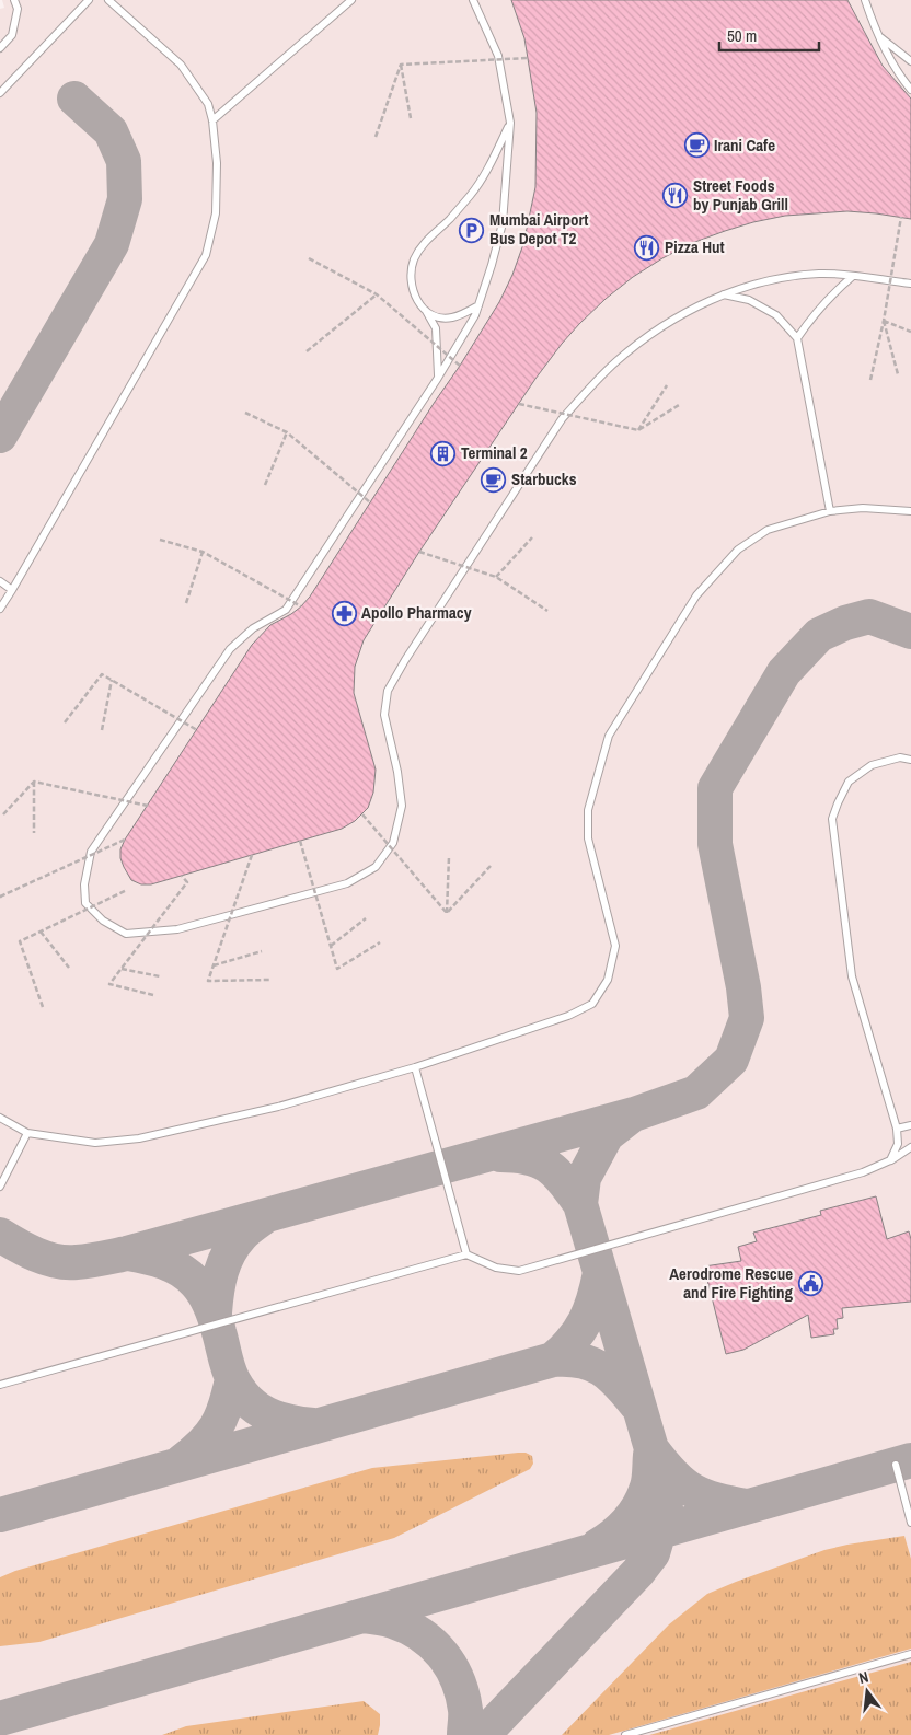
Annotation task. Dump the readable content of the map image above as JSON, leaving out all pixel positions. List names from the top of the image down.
{
  "places": {
    "cafe": ["Irani Cafe", "Starbucks"],
    "restaurant": ["Street Foods by Punjab Grill", "Pizza Hut"],
    "parking": ["Mumbai Airport Bus Depot T2"],
    "building": ["Terminal 2"],
    "pharmacy": ["Apollo Pharmacy"],
    "public building": ["Aerodrome Rescue and Fire Fighting"]
  },
  "scale_bar": "50 m",
  "north": "top"
}
